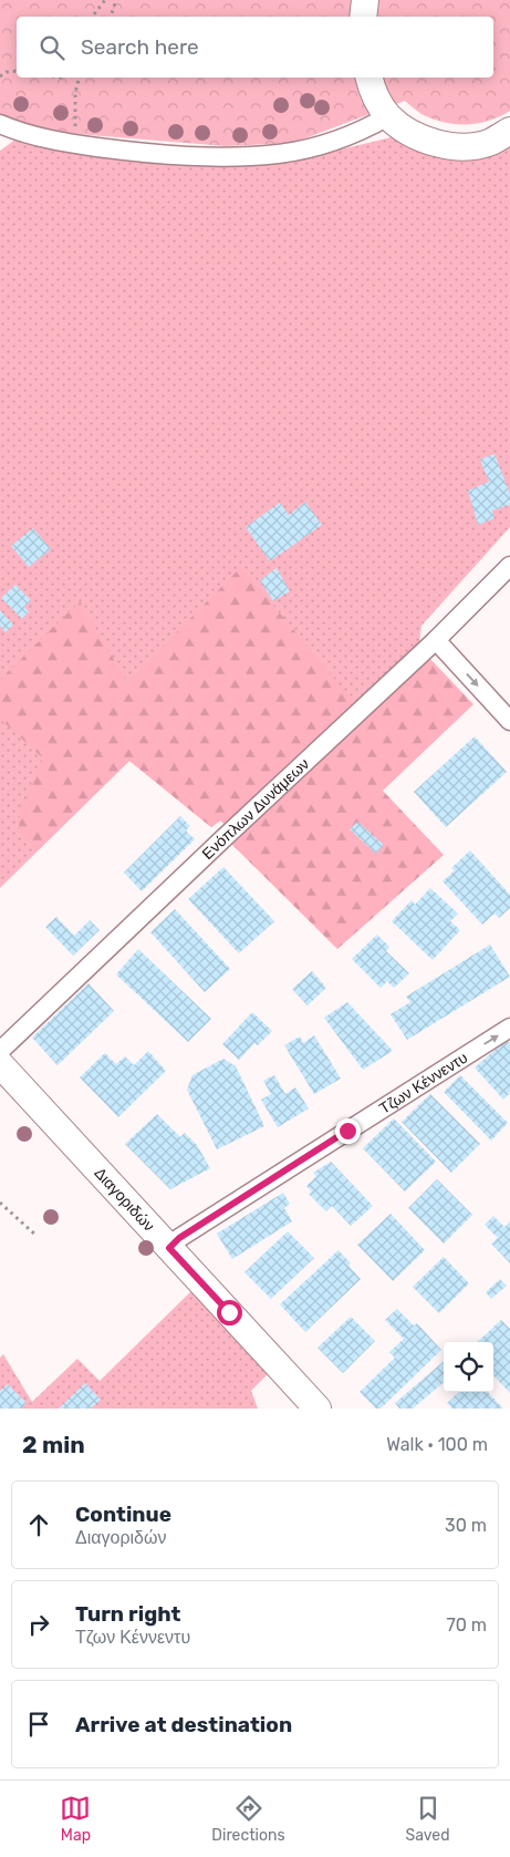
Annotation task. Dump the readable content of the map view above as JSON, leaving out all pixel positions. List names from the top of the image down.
{
  "streets": {
    "street": ["Ενόπλων Δυνάμεων", "Τζων Κέννεντυ", "Διαγοριδών"]
  },
  "crossings": [
    ["Τζων Κέννεντυ", "Διαγοριδών"]
  ],
  "one_way": ["Τζων Κέννεντυ"],
  "page": {
    "search": "Search here",
    "heading": ["2 min", "Walk · 100 m"],
    "list": [
      ["Continue", "Διαγοριδών", "30 m"],
      ["Turn right", "Τζων Κέννεντυ", "70 m"],
      "Arrive at destination"
    ],
    "nav": ["Map", "Directions", "Saved"]
  }
}
